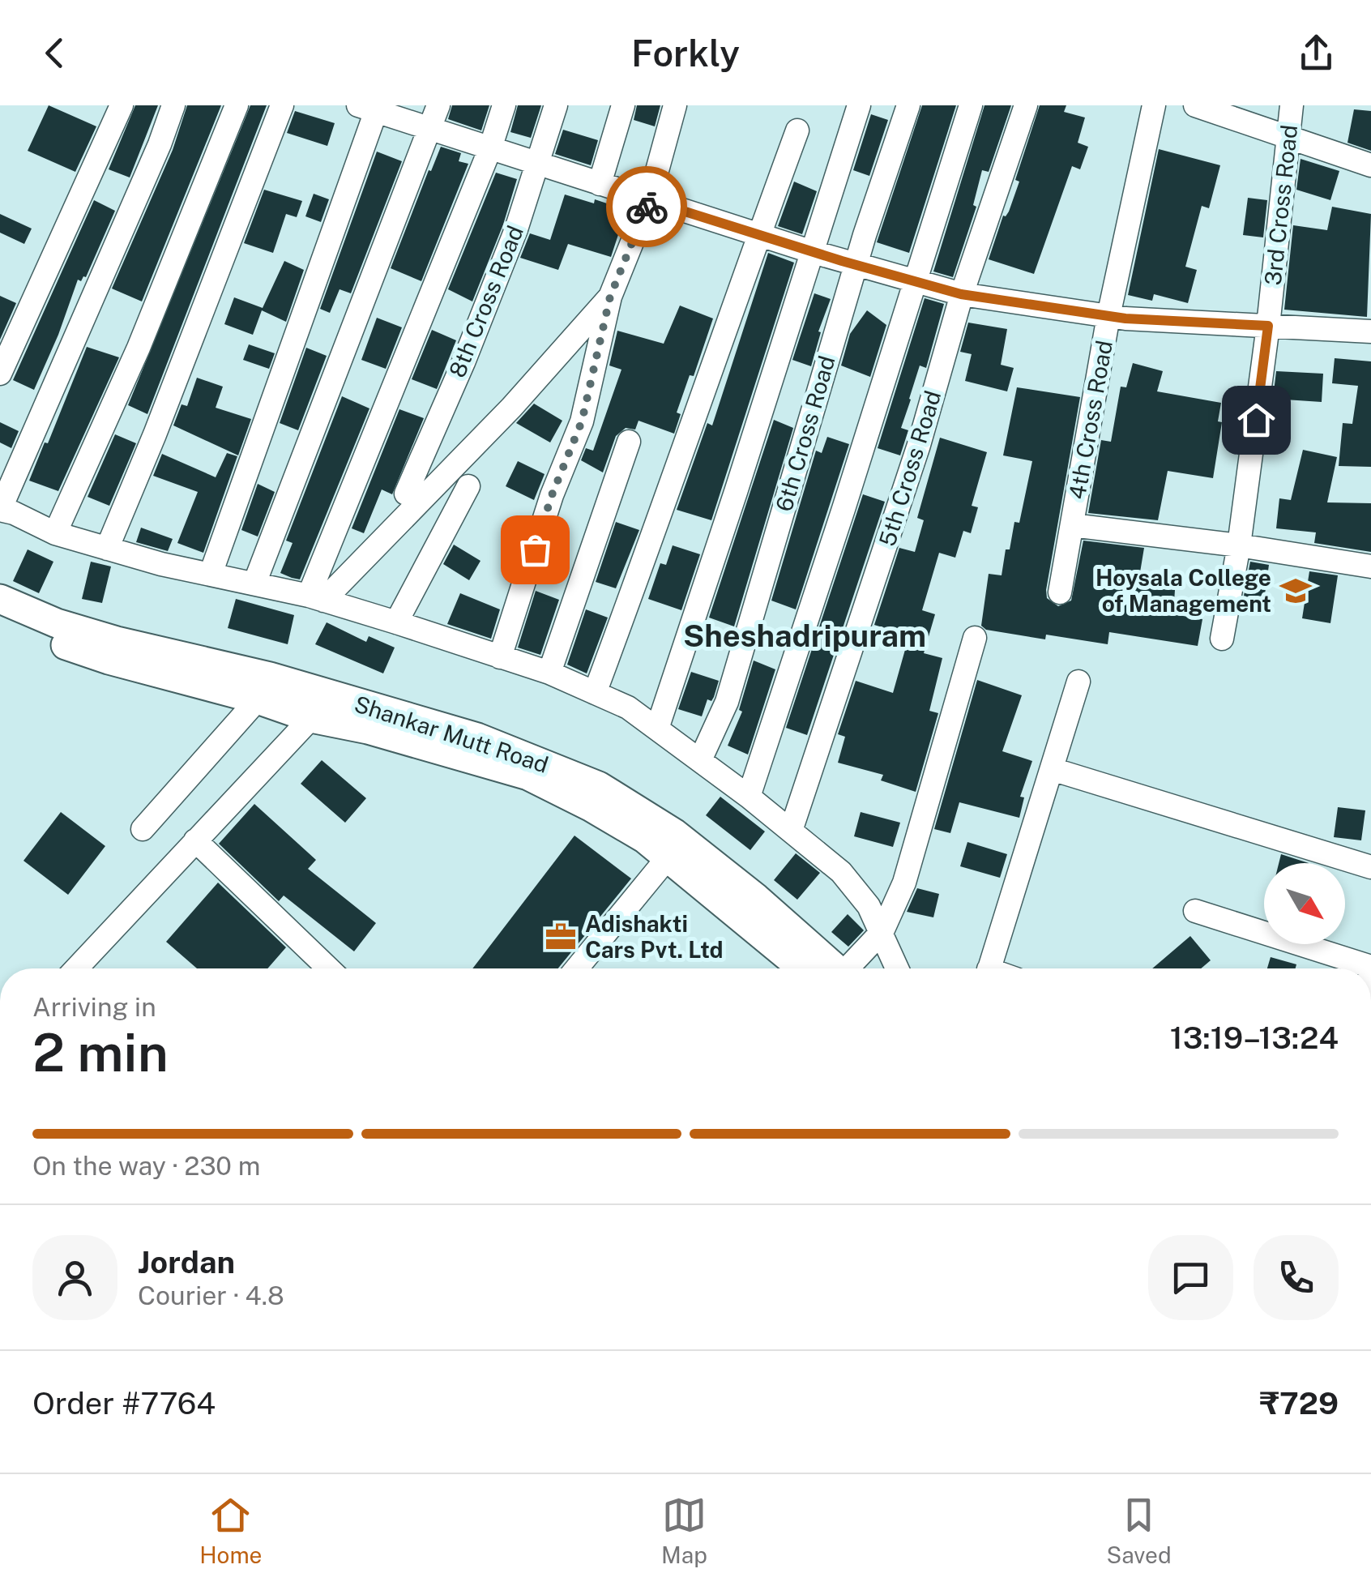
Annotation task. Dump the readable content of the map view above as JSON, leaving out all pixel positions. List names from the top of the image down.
{
  "streets": {
    "main road": ["Shankar Mutt Road"],
    "street": [
      "3rd Cross Road",
      "8th Cross Road",
      "4th Cross Road",
      "6th Cross Road",
      "5th Cross Road"
    ]
  },
  "districts": ["Sheshadripuram"],
  "places": {
    "school or university": ["Hoysala College of Management"],
    "office": ["Adishakti Cars Pvt. Ltd"]
  },
  "north": "bottom right",
  "page": {
    "header": "Forkly",
    "heading": ["2 min", "Arriving in", "13:19–13:24"],
    "panel": [
      "Jordan",
      "Courier · 4.8",
      "Order #7764",
      "₹729"
    ],
    "bar": "On the way · 230 m",
    "tabs": ["Home", "Map", "Saved"]
  }
}
